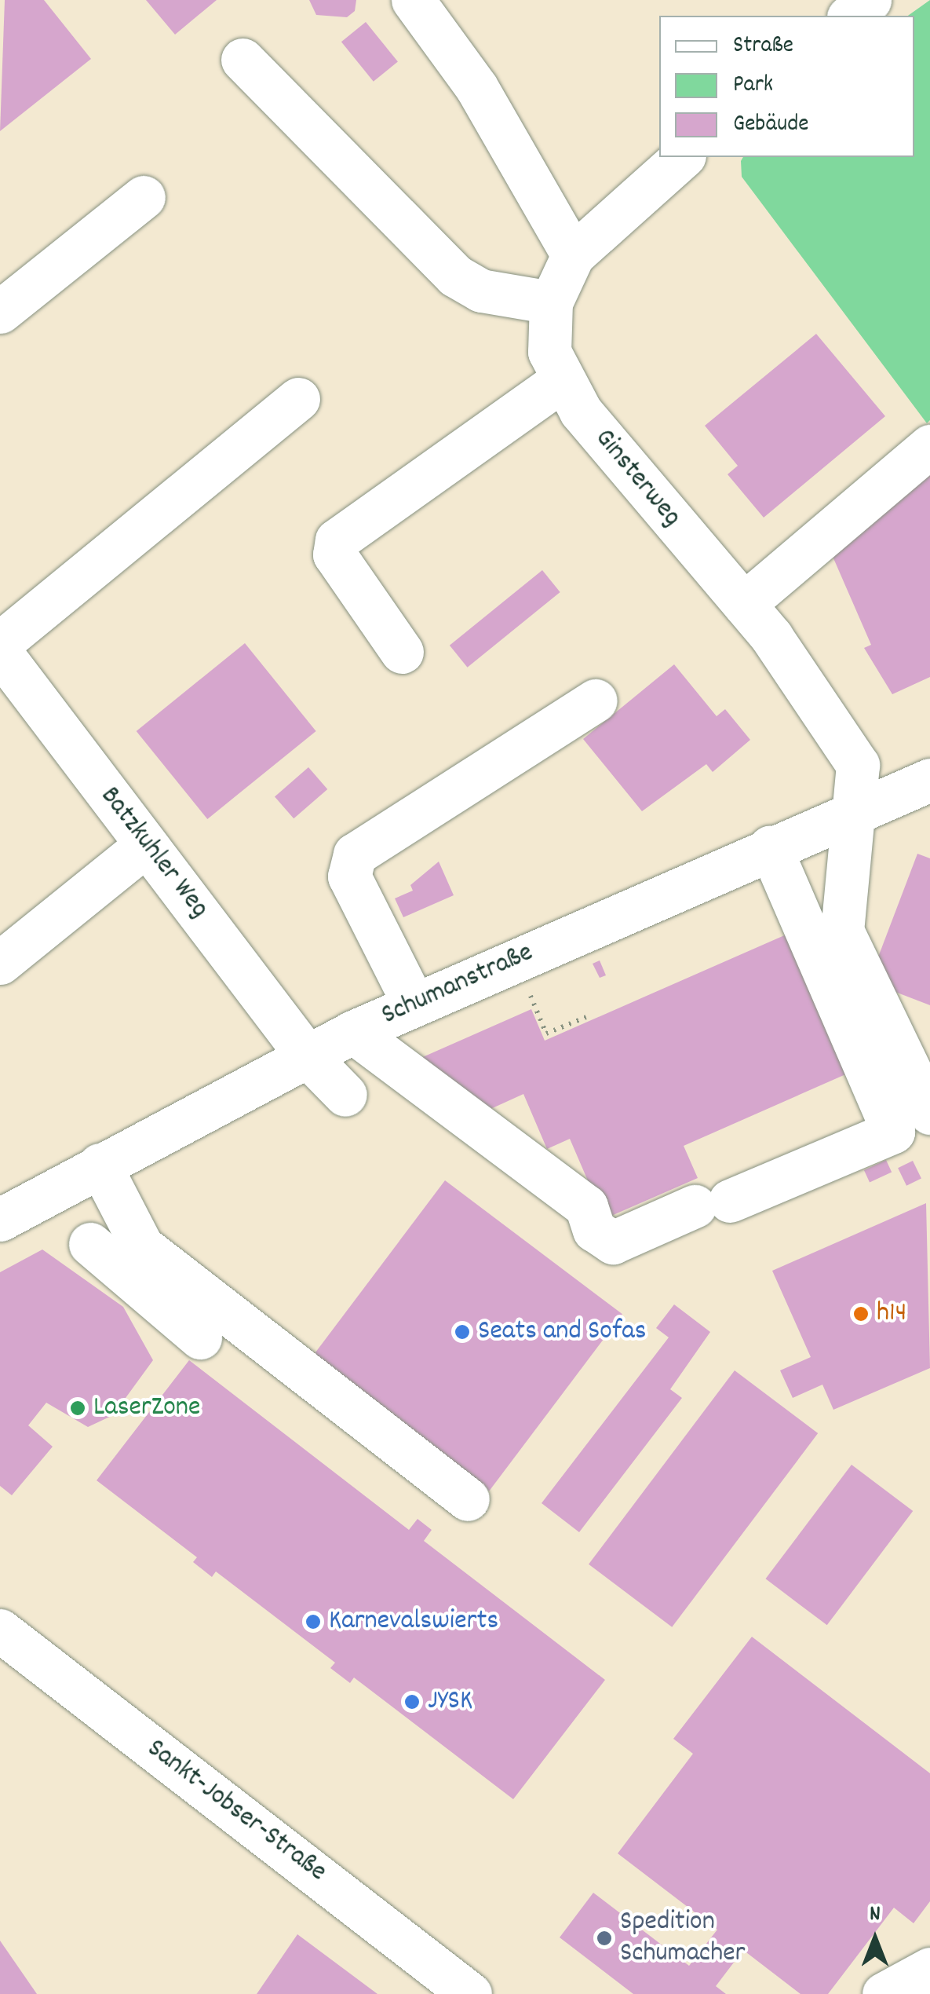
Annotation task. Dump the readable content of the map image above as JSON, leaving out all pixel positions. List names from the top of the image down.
{
  "streets": {
    "street": [
      "Ginsterweg",
      "Batzkuhler Weg",
      "Schumanstraße",
      "Sankt-Jobser-Straße"
    ]
  },
  "crossings": [
    ["Ginsterweg", "Schumanstraße"],
    ["Batzkuhler Weg", "Schumanstraße"]
  ],
  "places": [
    "h14",
    "Seats and Sofas",
    "LaserZone",
    "Karnevalswierts",
    "JYSK",
    "Spedition Schumacher"
  ],
  "legend": ["Straße", "Park", "Gebäude"],
  "north": "top"
}
